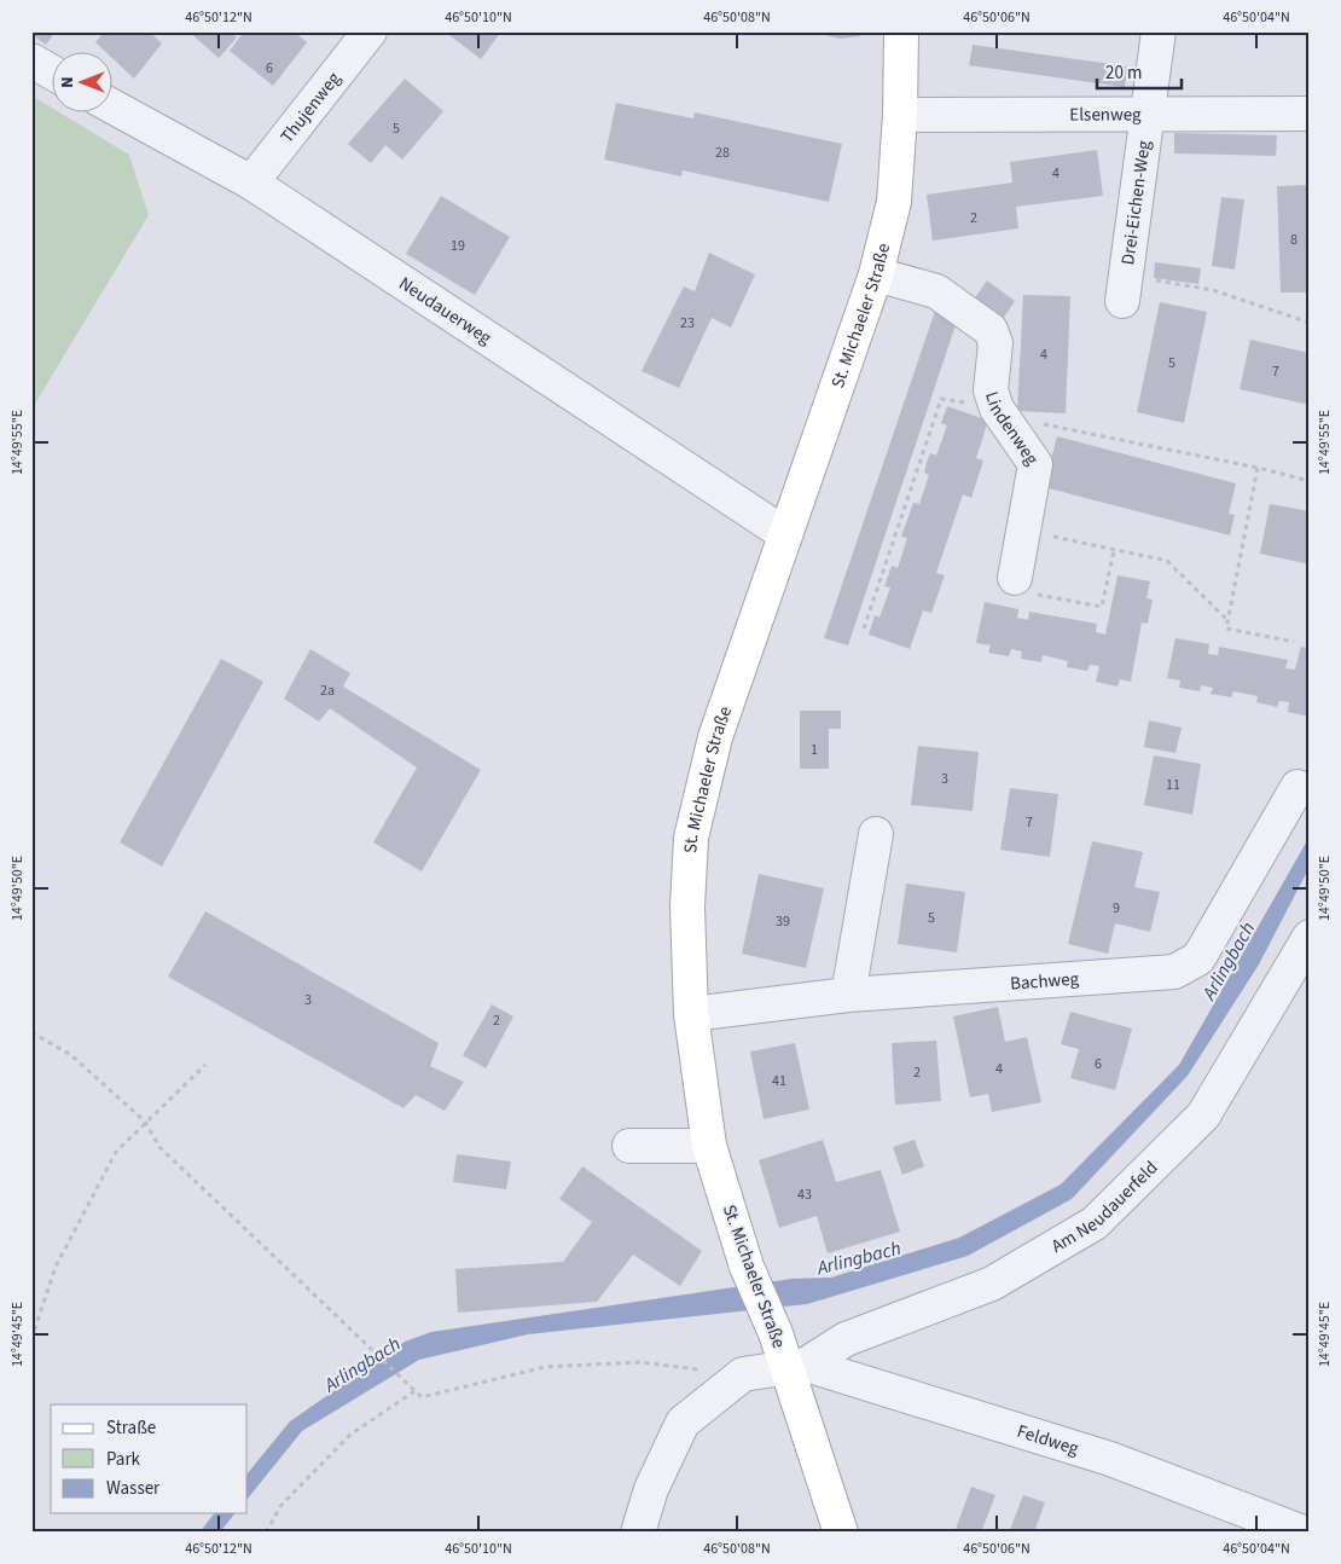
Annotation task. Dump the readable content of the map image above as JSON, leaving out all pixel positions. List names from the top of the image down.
{
  "streets": {
    "main road": ["St. Michaeler Straße"],
    "street": [
      "Thujenweg",
      "Elsenweg",
      "Drei-Eichen-Weg",
      "Neudauerweg",
      "Lindenweg",
      "Bachweg",
      "Am Neudauerfeld",
      "Feldweg"
    ]
  },
  "crossings": [
    ["Thujenweg", "Neudauerweg"],
    ["Elsenweg", "Drei-Eichen-Weg"],
    ["Elsenweg", "St. Michaeler Straße"],
    ["Neudauerweg", "St. Michaeler Straße"],
    ["St. Michaeler Straße", "Lindenweg"],
    ["St. Michaeler Straße", "Bachweg"],
    ["St. Michaeler Straße", "Am Neudauerfeld"],
    ["St. Michaeler Straße", "Feldweg"],
    ["Am Neudauerfeld", "Feldweg"]
  ],
  "water": ["Arlingbach"],
  "house_numbers": [
    "6",
    "5",
    "28",
    "4",
    "2",
    "8",
    "19",
    "23",
    "4",
    "5",
    "7",
    "2a",
    "1",
    "3",
    "11",
    "7",
    "9",
    "5",
    "39",
    "3",
    "2",
    "6",
    "4",
    "2",
    "41",
    "43"
  ],
  "legend": ["Straße", "Park", "Wasser"],
  "scale_bar": "20 m",
  "north": "left",
  "coordinates": [
    "46°50'12\"N",
    "46°50'10\"N",
    "46°50'08\"N",
    "46°50'06\"N",
    "46°50'04\"N",
    "14°49'55\"E",
    "14°49'50\"E",
    "14°49'45\"E"
  ]
}
